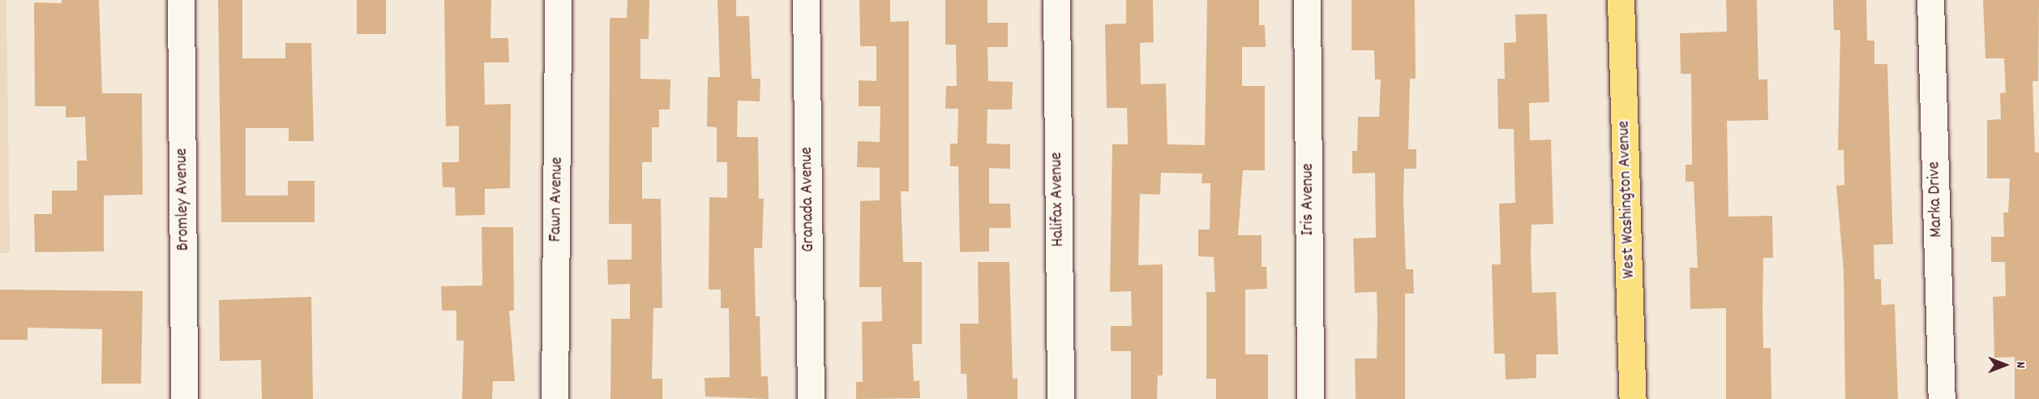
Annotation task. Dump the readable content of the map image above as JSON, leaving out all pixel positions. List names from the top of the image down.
{
  "streets": {
    "main road": ["West Washington Avenue"],
    "street": [
      "Bromley Avenue",
      "Fawn Avenue",
      "Granada Avenue",
      "Halifax Avenue",
      "Iris Avenue",
      "Marka Drive"
    ]
  },
  "north": "right"
}
